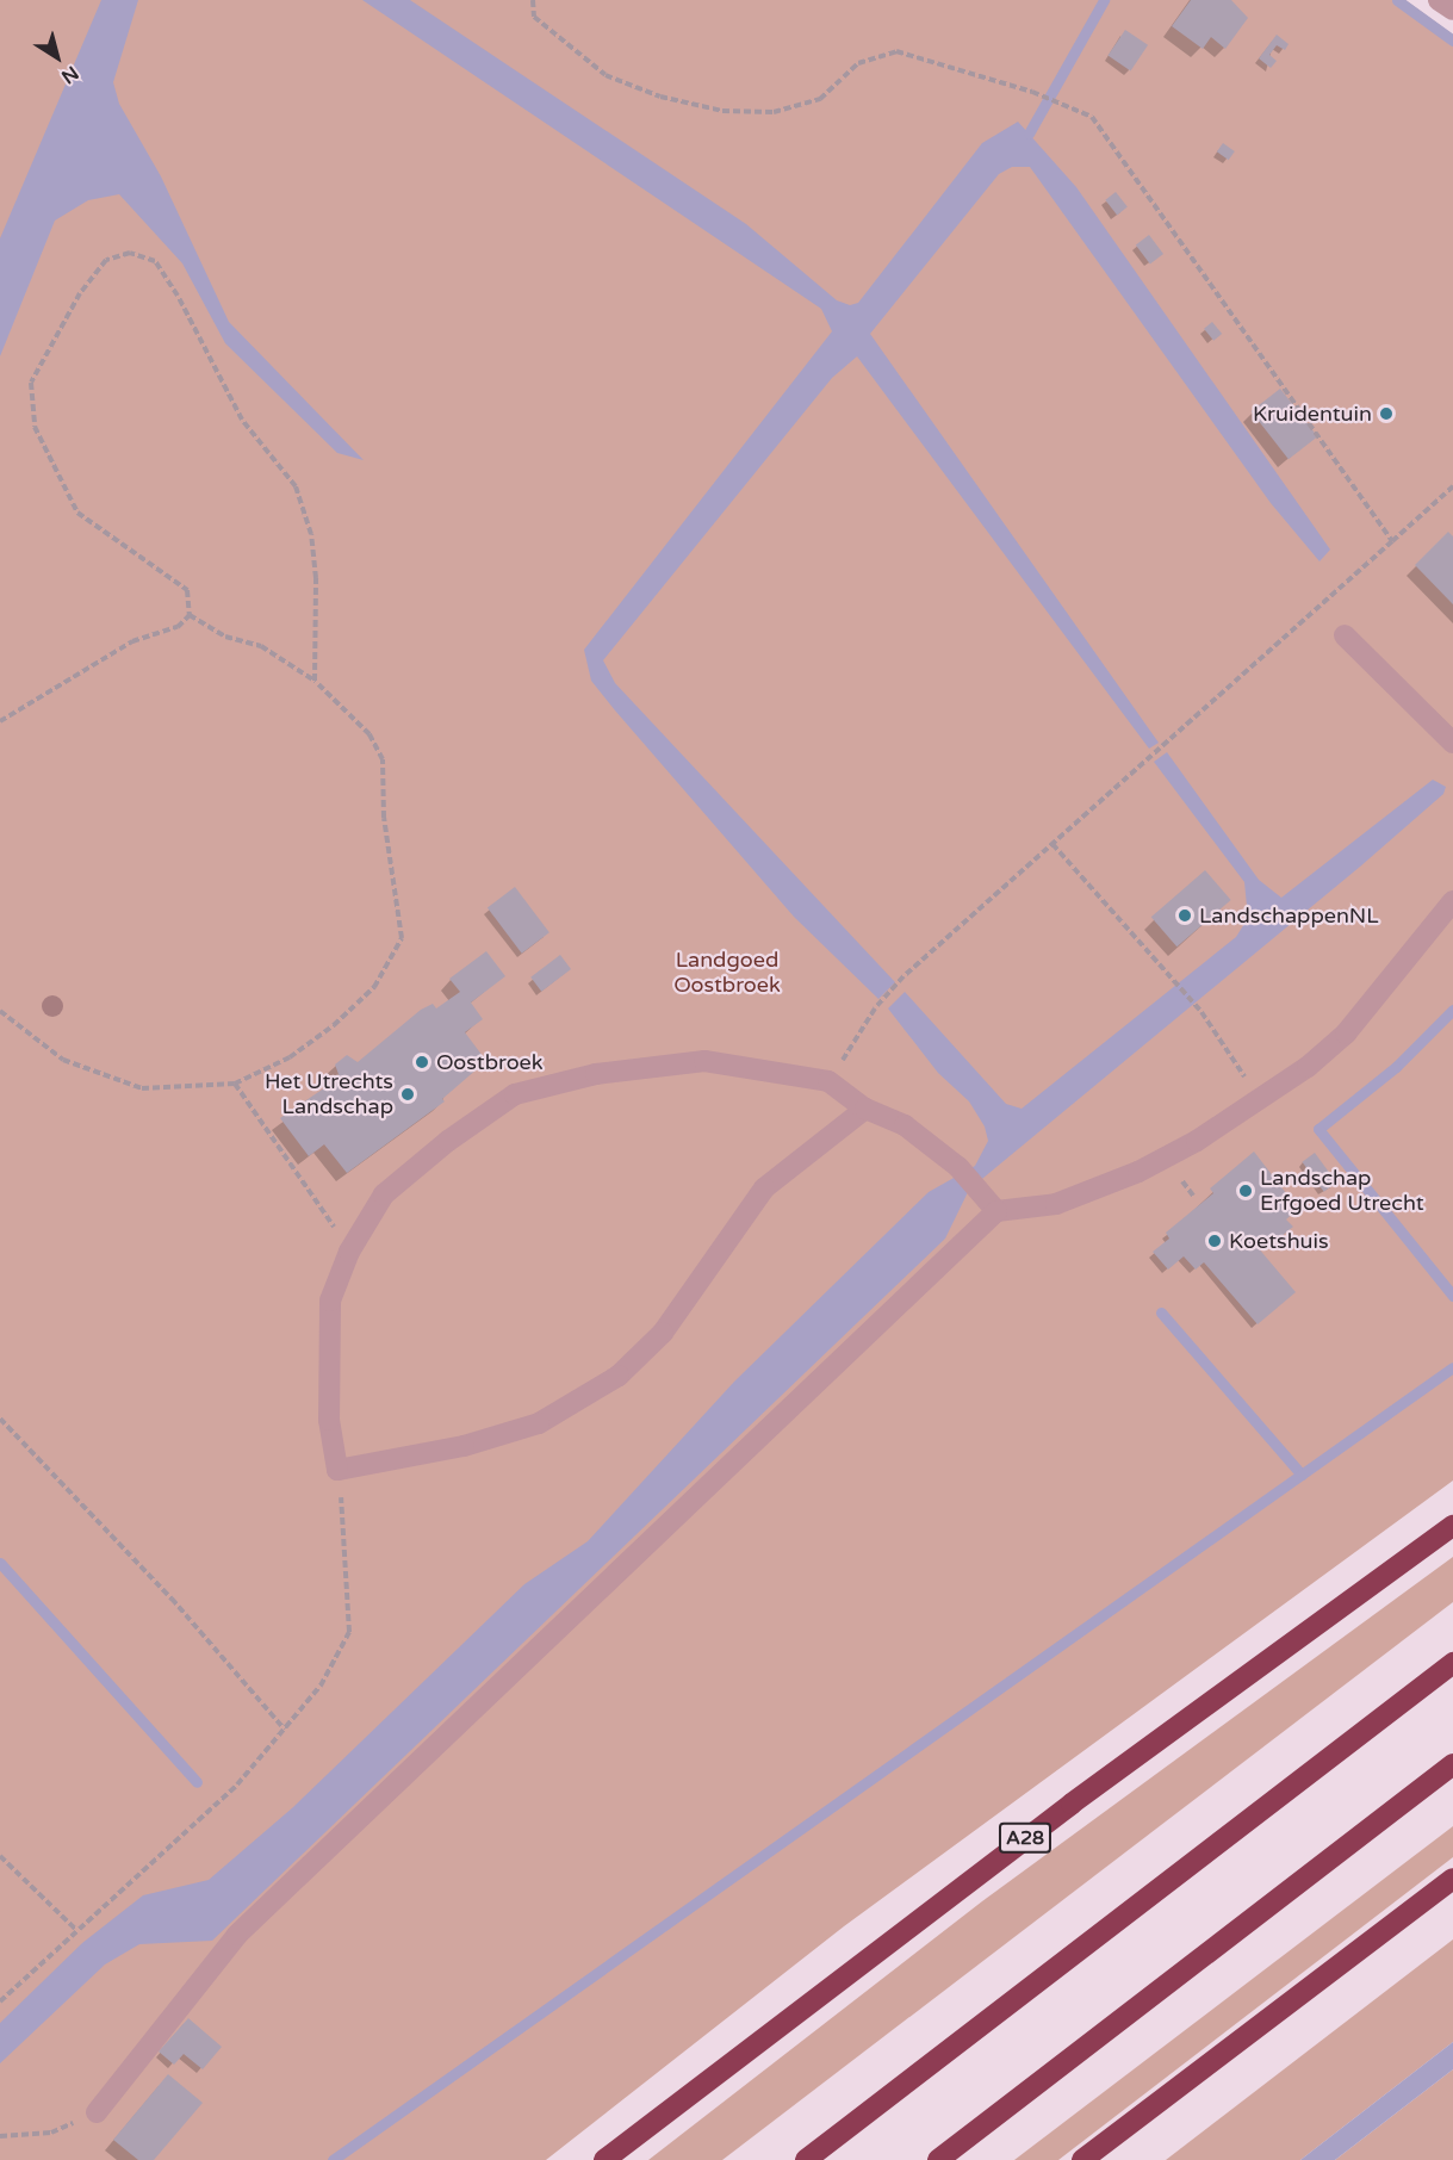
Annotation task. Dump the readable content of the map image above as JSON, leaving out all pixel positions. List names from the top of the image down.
{
  "streets": {
    "highway": ["A28"]
  },
  "parks": ["Landgoed Oostbroek"],
  "places": [
    "Kruidentuin",
    "LandschappenNL",
    "Oostbroek",
    "Het Utrechts Landschap",
    "Landschap Erfgoed Utrecht",
    "Koetshuis"
  ],
  "north": "bottom right"
}
